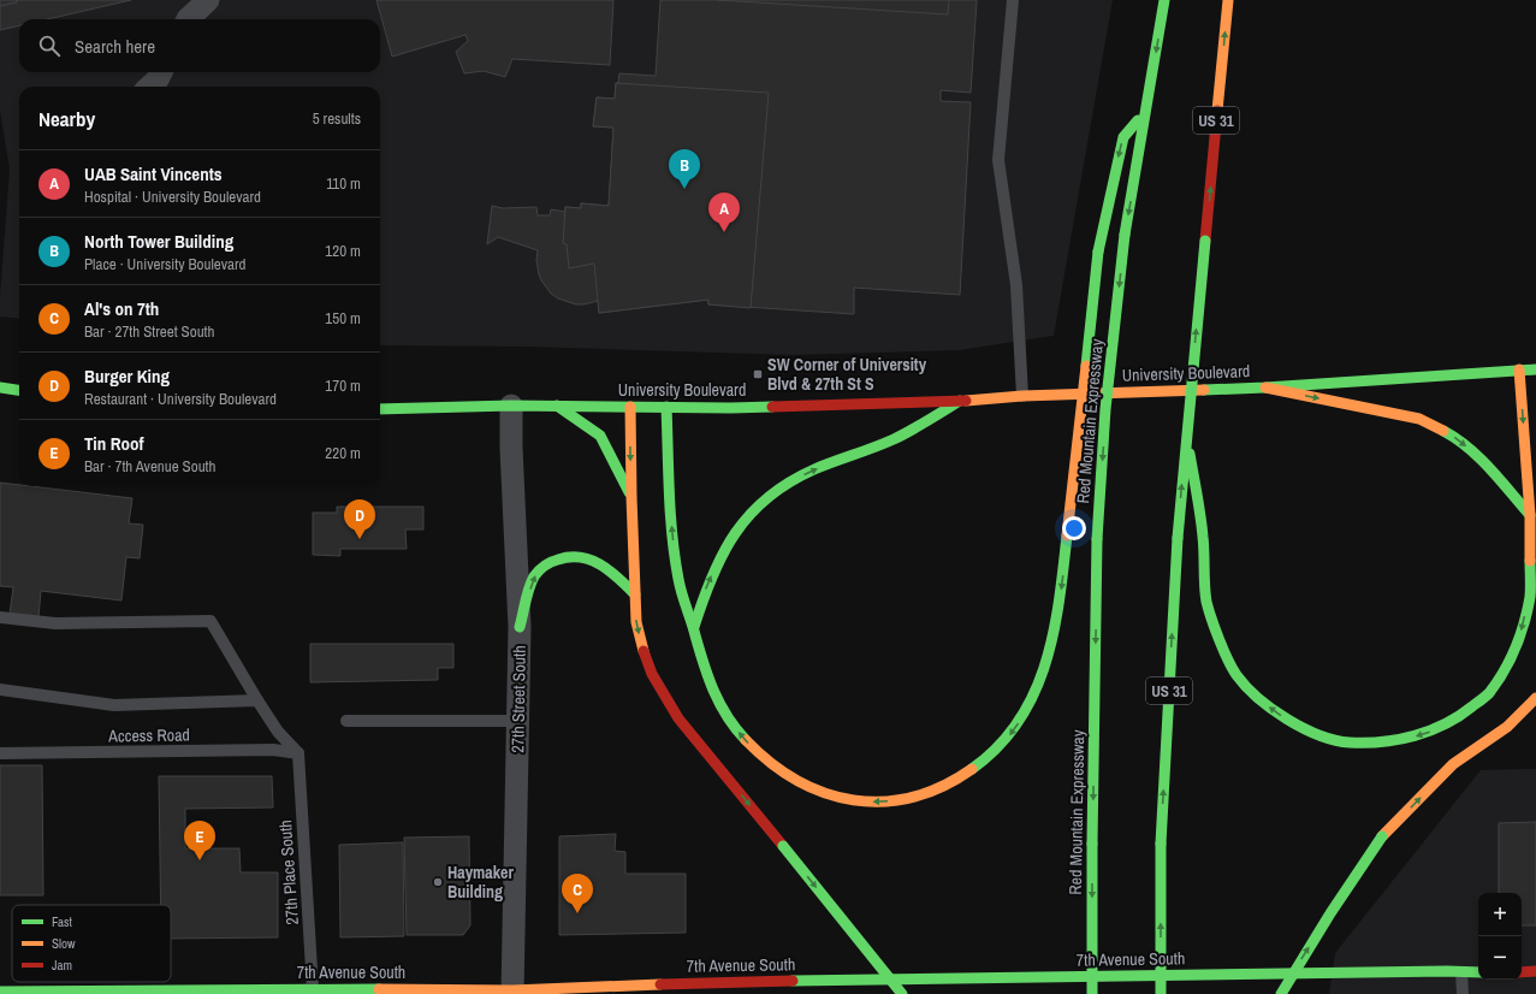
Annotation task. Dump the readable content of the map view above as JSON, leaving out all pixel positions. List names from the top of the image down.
{
  "streets": {
    "main road": [
      "US 31",
      "University Boulevard",
      "Red Mountain Expressway",
      "7th Avenue South"
    ],
    "street": ["27th Street South"],
    "lane": ["Access Road", "27th Place South"]
  },
  "crossings": [
    ["University Boulevard", "27th Street South"],
    ["27th Street South", "7th Avenue South"],
    ["Access Road", "27th Place South"],
    ["27th Place South", "7th Avenue South"]
  ],
  "places": {
    "transit": ["SW Corner of University Blvd & 27th St S"],
    "other": ["Haymaker Building"]
  },
  "legend": ["Fast", "Slow", "Jam"],
  "page": {
    "search": "Search here",
    "heading": ["Nearby", "5 results"],
    "pins": [
      "B",
      "A",
      "D",
      "E",
      "C"
    ],
    "list": [
      {
        "mark": "A",
        "name": "UAB Saint Vincents",
        "note": "Hospital · University Boulevard",
        "value": "110 m"
      },
      {
        "mark": "B",
        "name": "North Tower Building",
        "note": "Place · University Boulevard",
        "value": "120 m"
      },
      {
        "mark": "C",
        "name": "Al's on 7th",
        "note": "Bar · 27th Street South",
        "value": "150 m"
      },
      {
        "mark": "D",
        "name": "Burger King",
        "note": "Restaurant · University Boulevard",
        "value": "170 m"
      },
      {
        "mark": "E",
        "name": "Tin Roof",
        "note": "Bar · 7th Avenue South",
        "value": "220 m"
      }
    ],
    "map_buttons": ["+", "−"]
  }
}
